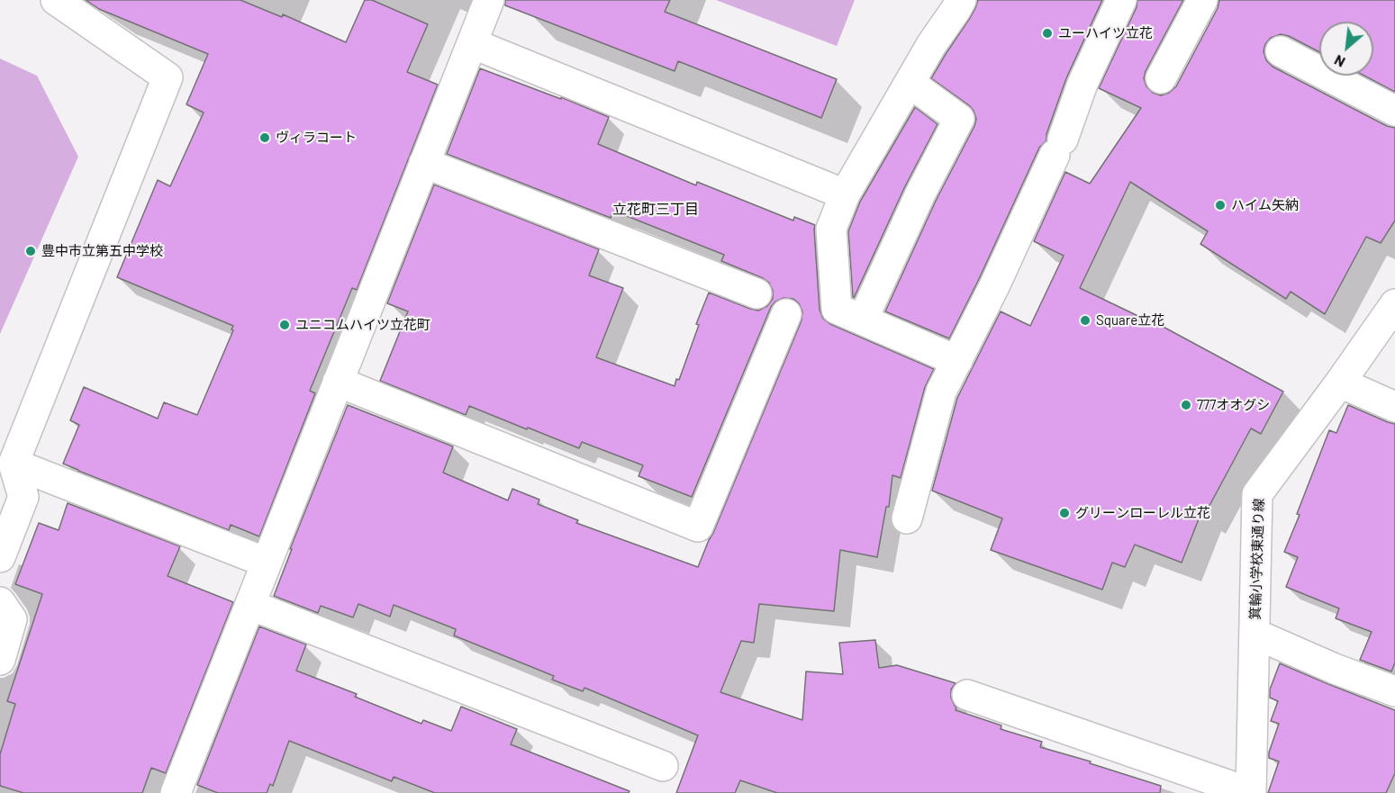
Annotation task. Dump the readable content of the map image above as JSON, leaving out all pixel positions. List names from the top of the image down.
{
  "streets": {
    "street": ["箕輪小学校東通り線"]
  },
  "districts": ["立花町三丁目"],
  "places": [
    "ユーハイツ立花",
    "ヴィラコート",
    "ハイム矢納",
    "豊中市立第五中学校",
    "Square立花",
    "ユニコムハイツ立花町",
    "777オオグシ",
    "グリーンローレル立花"
  ],
  "north": "bottom left"
}
